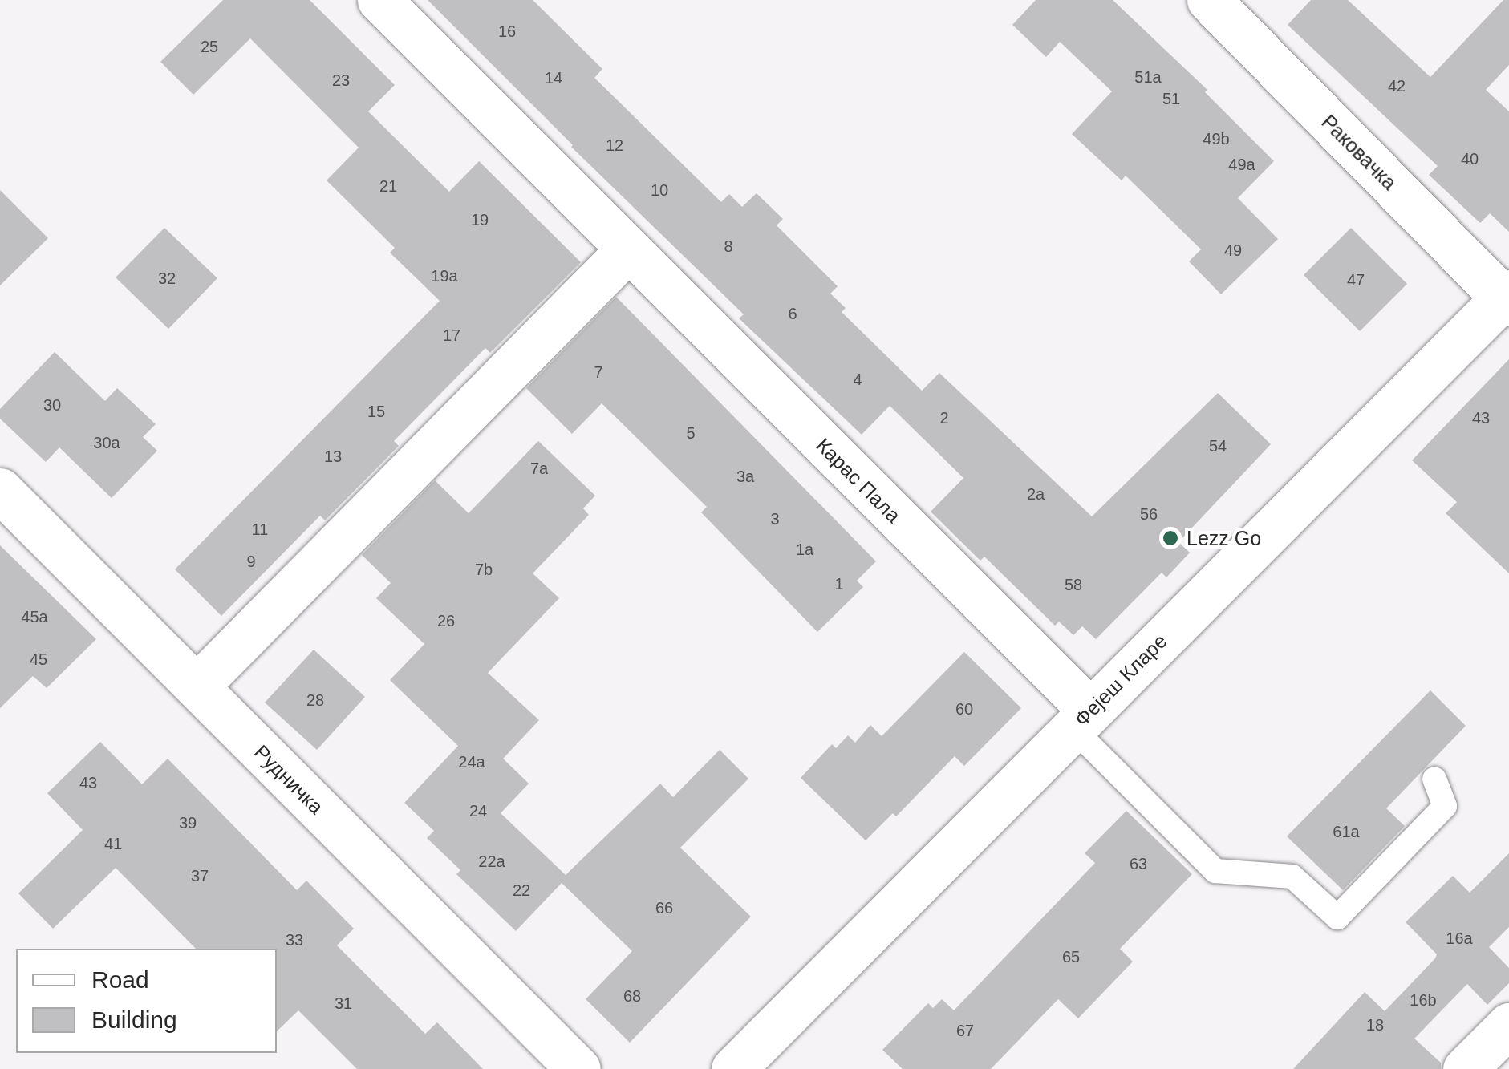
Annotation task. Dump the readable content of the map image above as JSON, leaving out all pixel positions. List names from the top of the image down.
{
  "streets": {
    "street": [
      "Раковачка",
      "Карас Пала",
      "Фејеш Кларе",
      "Рудничка"
    ]
  },
  "crossings": [
    ["Раковачка", "Фејеш Кларе"],
    ["Карас Пала", "Фејеш Кларе"]
  ],
  "places": ["Lezz Go"],
  "house_numbers": [
    "16",
    "25",
    "51a",
    "14",
    "23",
    "42",
    "51",
    "49b",
    "12",
    "40",
    "49a",
    "21",
    "10",
    "19",
    "8",
    "49",
    "19a",
    "32",
    "47",
    "6",
    "17",
    "7",
    "4",
    "30",
    "15",
    "2",
    "43",
    "5",
    "30a",
    "54",
    "13",
    "7a",
    "3a",
    "2a",
    "56",
    "3",
    "11",
    "1a",
    "9",
    "7b",
    "1",
    "58",
    "45a",
    "26",
    "45",
    "28",
    "60",
    "24a",
    "43",
    "24",
    "39",
    "61a",
    "41",
    "22a",
    "63",
    "37",
    "22",
    "66",
    "16a",
    "33",
    "65",
    "68",
    "16b",
    "31",
    "18",
    "67"
  ],
  "legend": ["Road", "Building"]
}
